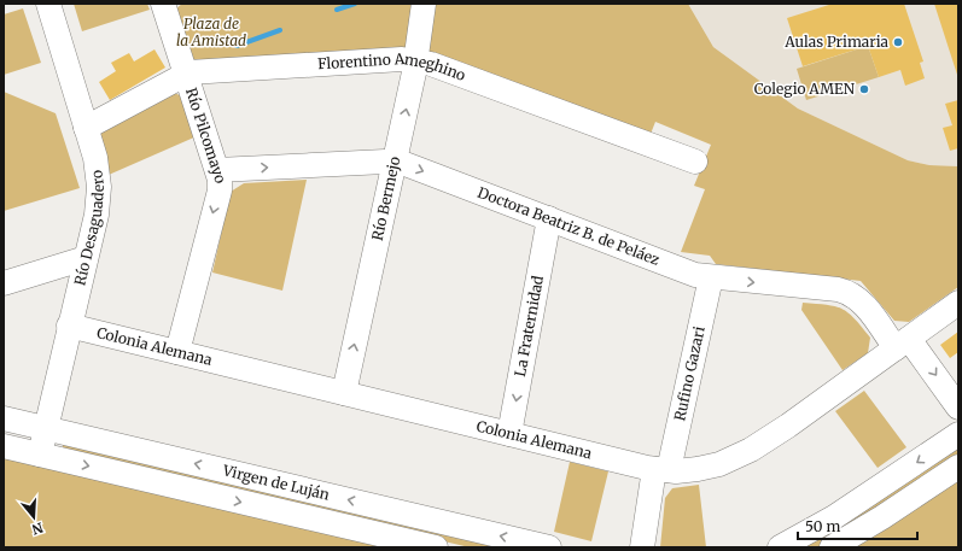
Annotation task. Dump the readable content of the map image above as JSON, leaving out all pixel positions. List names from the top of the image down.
{
  "streets": {
    "street": [
      "Florentino Ameghino",
      "Río Pilcomayo",
      "Río Bermejo",
      "Doctora Beatriz B. de Peláez",
      "Río Desaguadero",
      "La Fraternidad",
      "Colonia Alemana",
      "Rufino Gazari",
      "Virgen de Luján"
    ]
  },
  "crossings": [
    ["Florentino Ameghino", "Río Pilcomayo"],
    ["Florentino Ameghino", "Río Bermejo"],
    ["Florentino Ameghino", "Río Desaguadero"],
    ["Río Pilcomayo", "Doctora Beatriz B. de Peláez"],
    ["Río Pilcomayo", "Colonia Alemana"],
    ["Río Bermejo", "Doctora Beatriz B. de Peláez"],
    ["Río Bermejo", "Colonia Alemana"],
    ["Doctora Beatriz B. de Peláez", "La Fraternidad"],
    ["Doctora Beatriz B. de Peláez", "Colonia Alemana"],
    ["Doctora Beatriz B. de Peláez", "Rufino Gazari"],
    ["Río Desaguadero", "Colonia Alemana"],
    ["Río Desaguadero", "Virgen de Luján"],
    ["La Fraternidad", "Colonia Alemana"],
    ["Colonia Alemana", "Rufino Gazari"]
  ],
  "one_way": [
    "Río Pilcomayo",
    "Río Bermejo",
    "Doctora Beatriz B. de Peláez",
    "La Fraternidad"
  ],
  "parks": ["Plaza de la Amistad"],
  "places": ["Aulas Primaria", "Colegio AMEN"],
  "scale_bar": "50 m",
  "north": "bottom"
}
